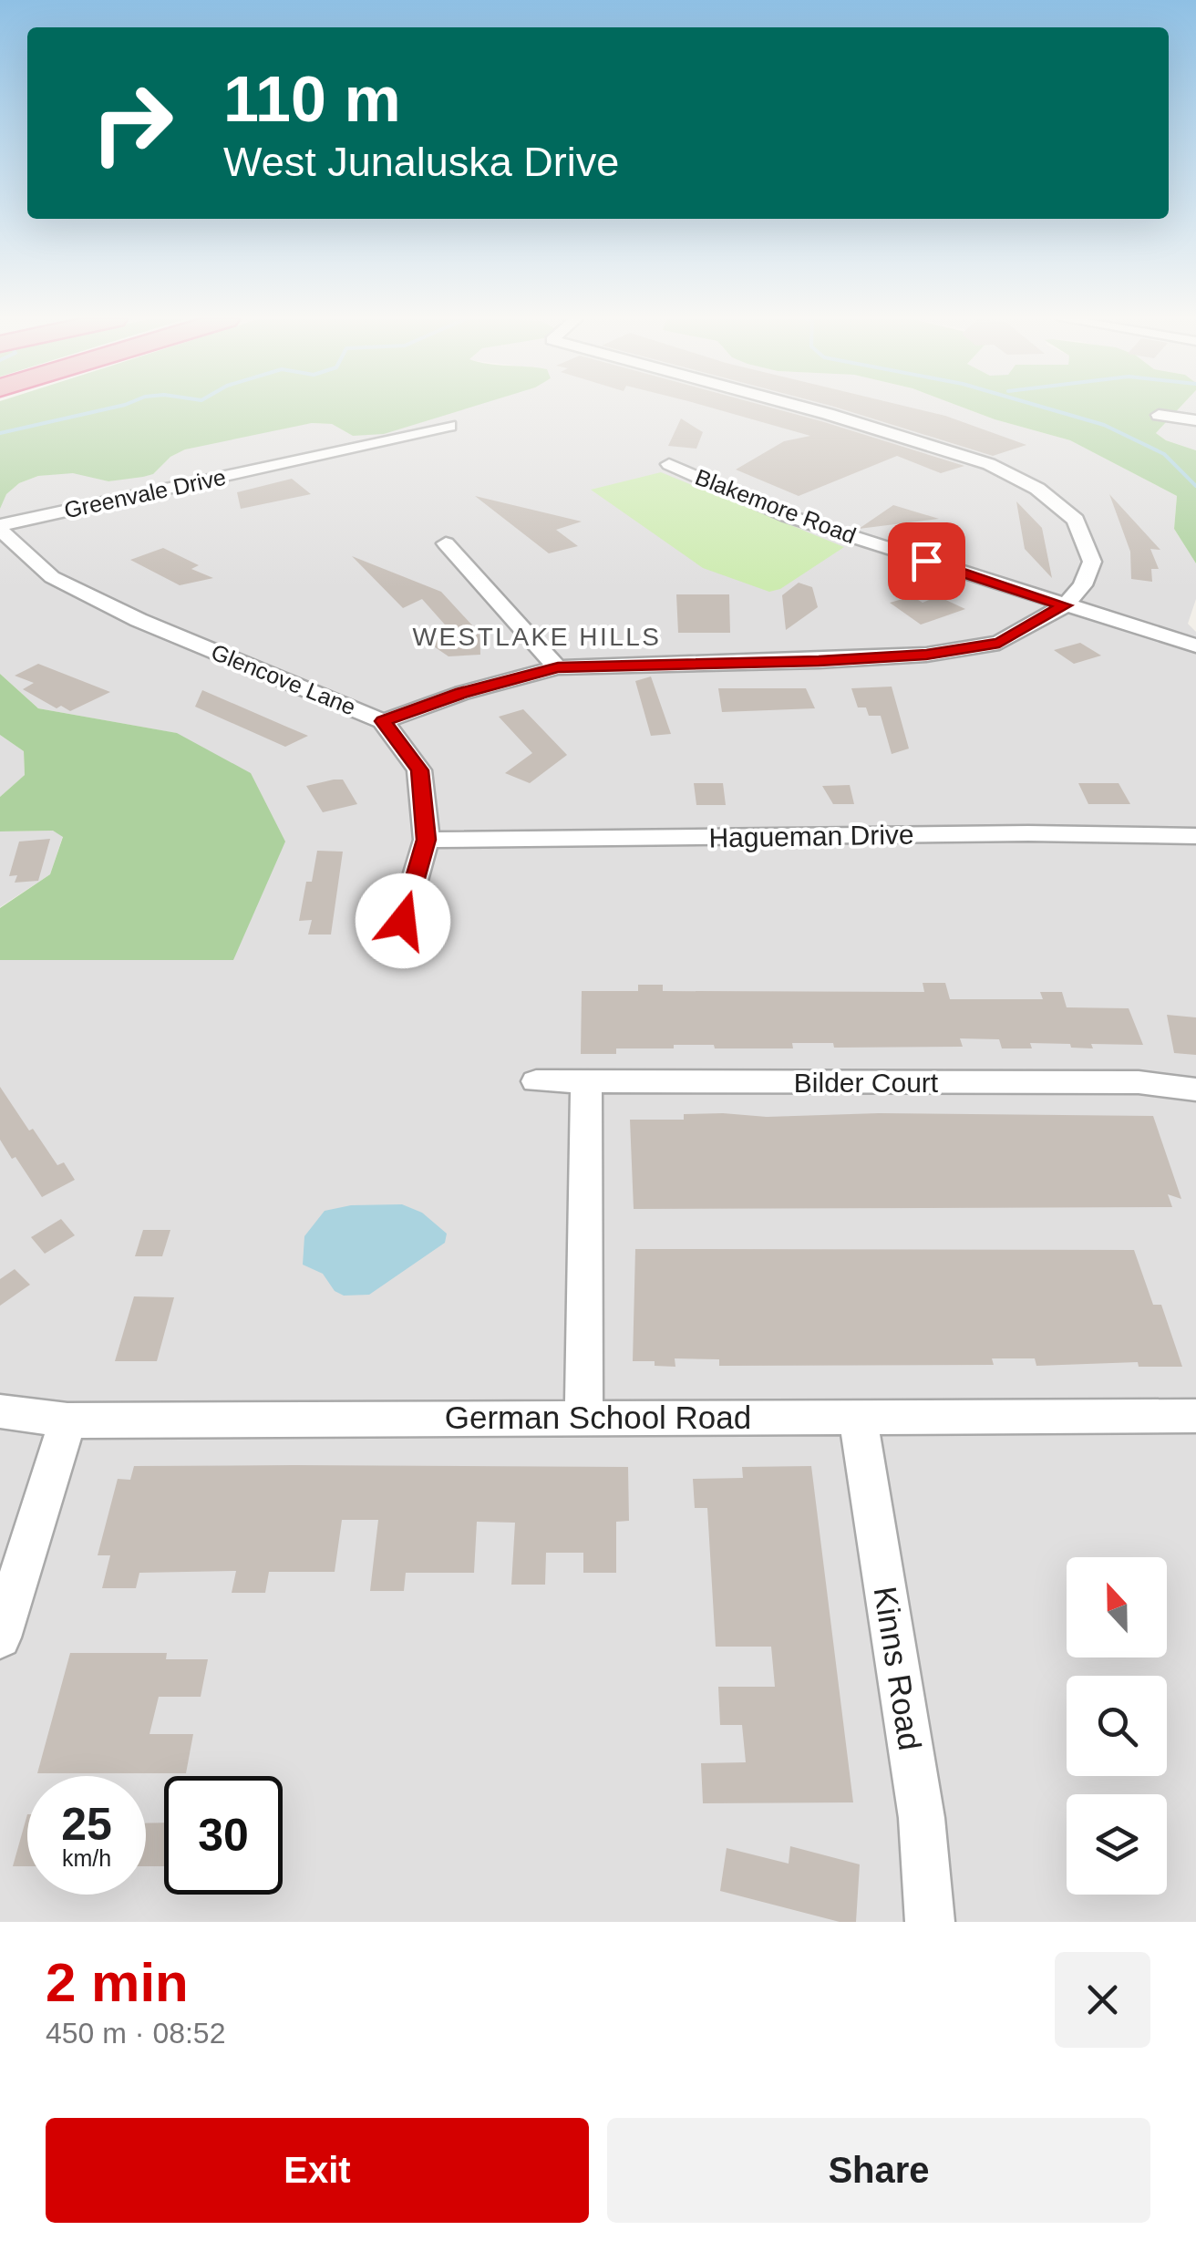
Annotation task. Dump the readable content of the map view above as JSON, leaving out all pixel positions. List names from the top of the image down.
{
  "streets": {
    "street": [
      "Greenvale Drive",
      "Blakemore Road",
      "Glencove Lane",
      "Hagueman Drive",
      "Bilder Court",
      "German School Road",
      "Kinns Road"
    ]
  },
  "crossings": [
    ["Greenvale Drive", "Glencove Lane"],
    ["Glencove Lane", "Hagueman Drive"],
    ["German School Road", "Kinns Road"]
  ],
  "districts": ["WESTLAKE HILLS"],
  "north": "top",
  "page": {
    "turn": ["110 m", "West Junaluska Drive"],
    "speed": "25 km/h",
    "limit": "30",
    "heading": ["2 min", "450 m · 08:52"],
    "buttons": ["Exit", "Share"]
  }
}
